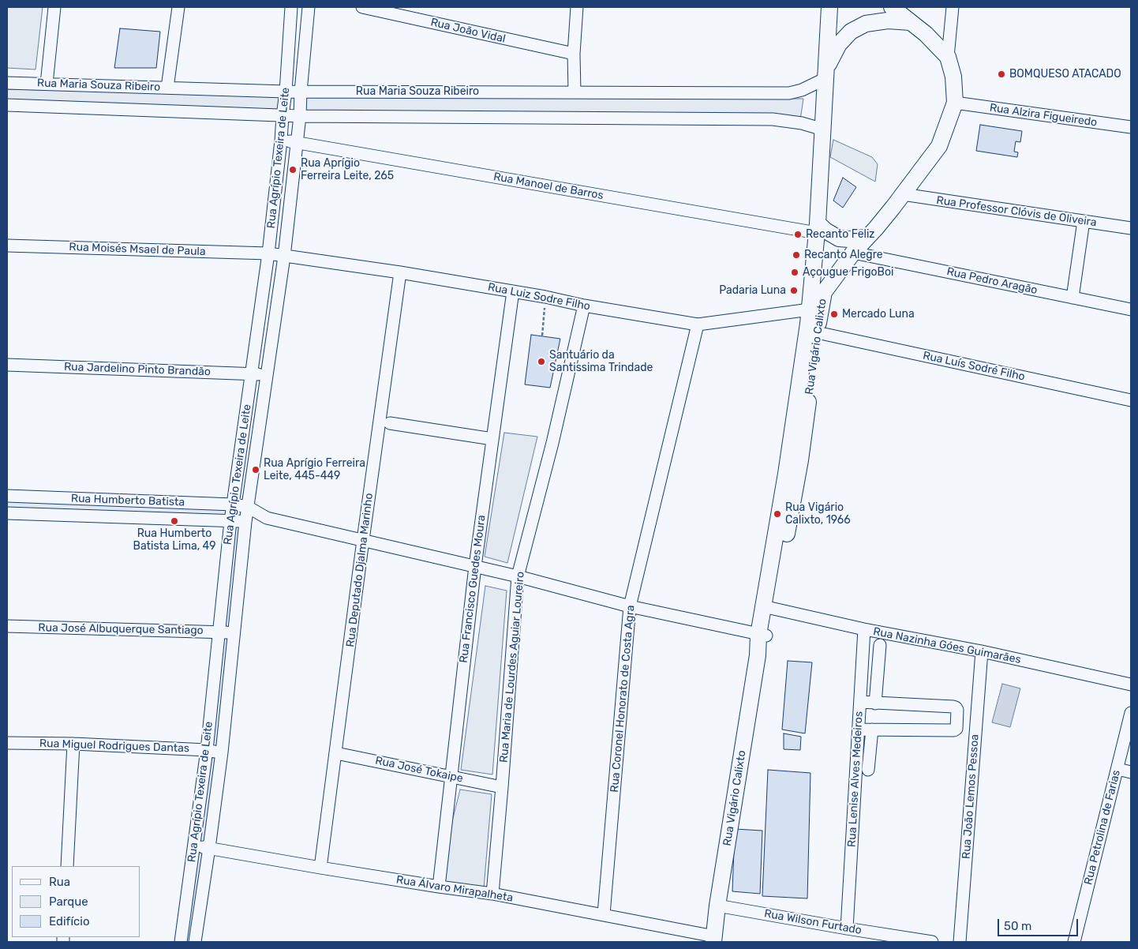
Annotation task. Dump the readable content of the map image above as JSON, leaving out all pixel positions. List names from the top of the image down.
{
  "streets": {
    "main road": ["Rua Vigário Calixto"],
    "street": [
      "Rua João Vidal",
      "Rua Maria Souza Ribeiro",
      "Rua Alzira Figueiredo",
      "Rua Agrípio Texeira de Leite",
      "Rua Manoel de Barros",
      "Rua Professor Clóvis de Oliveira",
      "Rua Moisés Msael de Paula",
      "Rua Pedro Aragão",
      "Rua Luiz Sodre Filho",
      "Rua Luís Sodré Filho",
      "Rua Jardelino Pinto Brandão",
      "Rua Humberto Batista",
      "Rua Deputado Djalma Marinho",
      "Rua Francisco Guedes Moura",
      "Rua José Albuquerque Santiago",
      "Rua Nazinha Góes Guimarães",
      "Rua Maria de Lourdes Aguiar Loureiro",
      "Rua Coronel Honorato de Costa Agra",
      "Rua Miguel Rodrigues Dantas",
      "Rua José Tokaipe",
      "Rua Lenise Alves Medeiros",
      "Rua João Lemos Pessoa",
      "Rua Petrolina de Farias",
      "Rua Álvaro Mirapalheta",
      "Rua Wilson Furtado"
    ]
  },
  "crossings": [
    ["Rua Maria Souza Ribeiro", "Rua Agrípio Texeira de Leite"],
    ["Rua Maria Souza Ribeiro", "Rua Vigário Calixto"],
    ["Rua Alzira Figueiredo", "Rua Vigário Calixto"],
    ["Rua Agrípio Texeira de Leite", "Rua Manoel de Barros"],
    ["Rua Agrípio Texeira de Leite", "Rua Moisés Msael de Paula"],
    ["Rua Agrípio Texeira de Leite", "Rua Luiz Sodre Filho"],
    ["Rua Agrípio Texeira de Leite", "Rua Jardelino Pinto Brandão"],
    ["Rua Agrípio Texeira de Leite", "Rua Humberto Batista"],
    ["Rua Agrípio Texeira de Leite", "Rua José Albuquerque Santiago"],
    ["Rua Agrípio Texeira de Leite", "Rua Miguel Rodrigues Dantas"],
    ["Rua Agrípio Texeira de Leite", "Rua Álvaro Mirapalheta"],
    ["Rua Manoel de Barros", "Rua Vigário Calixto"],
    ["Rua Professor Clóvis de Oliveira", "Rua Vigário Calixto"],
    ["Rua Moisés Msael de Paula", "Rua Luiz Sodre Filho"],
    ["Rua Pedro Aragão", "Rua Vigário Calixto"],
    ["Rua Luiz Sodre Filho", "Rua Vigário Calixto"],
    ["Rua Luiz Sodre Filho", "Rua Deputado Djalma Marinho"],
    ["Rua Luiz Sodre Filho", "Rua Francisco Guedes Moura"],
    ["Rua Luiz Sodre Filho", "Rua Maria de Lourdes Aguiar Loureiro"],
    ["Rua Luiz Sodre Filho", "Rua Coronel Honorato de Costa Agra"],
    ["Rua Vigário Calixto", "Rua Luís Sodré Filho"],
    ["Rua Vigário Calixto", "Rua Nazinha Góes Guimarães"],
    ["Rua Vigário Calixto", "Rua Álvaro Mirapalheta"],
    ["Rua Vigário Calixto", "Rua Wilson Furtado"],
    ["Rua Deputado Djalma Marinho", "Rua José Tokaipe"],
    ["Rua Deputado Djalma Marinho", "Rua Álvaro Mirapalheta"],
    ["Rua Francisco Guedes Moura", "Rua José Tokaipe"],
    ["Rua Francisco Guedes Moura", "Rua Álvaro Mirapalheta"],
    ["Rua Nazinha Góes Guimarães", "Rua Lenise Alves Medeiros"],
    ["Rua Nazinha Góes Guimarães", "Rua João Lemos Pessoa"],
    ["Rua Maria de Lourdes Aguiar Loureiro", "Rua José Tokaipe"],
    ["Rua Maria de Lourdes Aguiar Loureiro", "Rua Álvaro Mirapalheta"],
    ["Rua Coronel Honorato de Costa Agra", "Rua Álvaro Mirapalheta"],
    ["Rua Lenise Alves Medeiros", "Rua Wilson Furtado"]
  ],
  "places": [
    "BOMQUESO ATACADO",
    "Rua Aprígio Ferreira Leite, 265",
    "Recanto Feliz",
    "Recanto Alegre",
    "Açougue FrigoBoi",
    "Padaria Luna",
    "Mercado Luna",
    "Santuário da Santissima Trindade",
    "Rua Aprígio Ferreira Leite, 445-449",
    "Rua Vigário Calixto, 1966",
    "Rua Humberto Batista Lima, 49"
  ],
  "legend": ["Rua", "Parque", "Edifício"],
  "scale_bar": "50 m"
}
